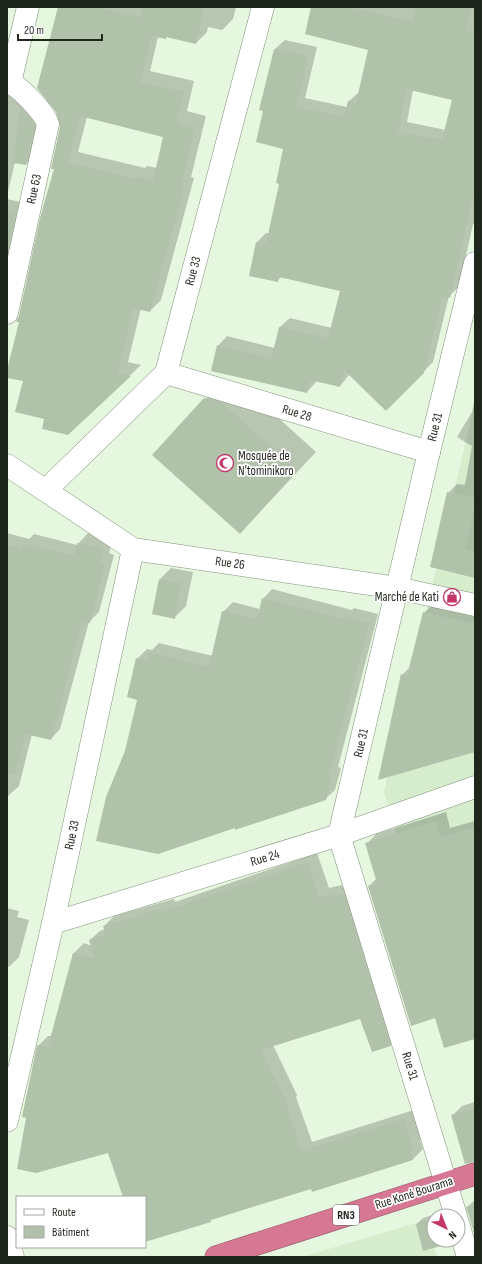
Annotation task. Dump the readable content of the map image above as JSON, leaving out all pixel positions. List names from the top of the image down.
{
  "streets": {
    "highway": ["Rue Koné Bourama", "RN3"],
    "street": [
      "Rue 63",
      "Rue 33",
      "Rue 28",
      "Rue 31",
      "Rue 26",
      "Rue 24"
    ]
  },
  "crossings": [
    ["Rue 33", "Rue 28"],
    ["Rue 33", "Rue 26"],
    ["Rue 33", "Rue 24"],
    ["Rue 28", "Rue 31"],
    ["Rue 31", "Rue 26"],
    ["Rue 31", "Rue 24"],
    ["Rue 31", "Rue Koné Bourama"]
  ],
  "places": {
    "mosque": ["Mosquée de N'tominikoro"],
    "shop": ["Marché de Kati"]
  },
  "legend": ["Route", "Bâtiment"],
  "scale_bar": "20 m",
  "north": "bottom right"
}
